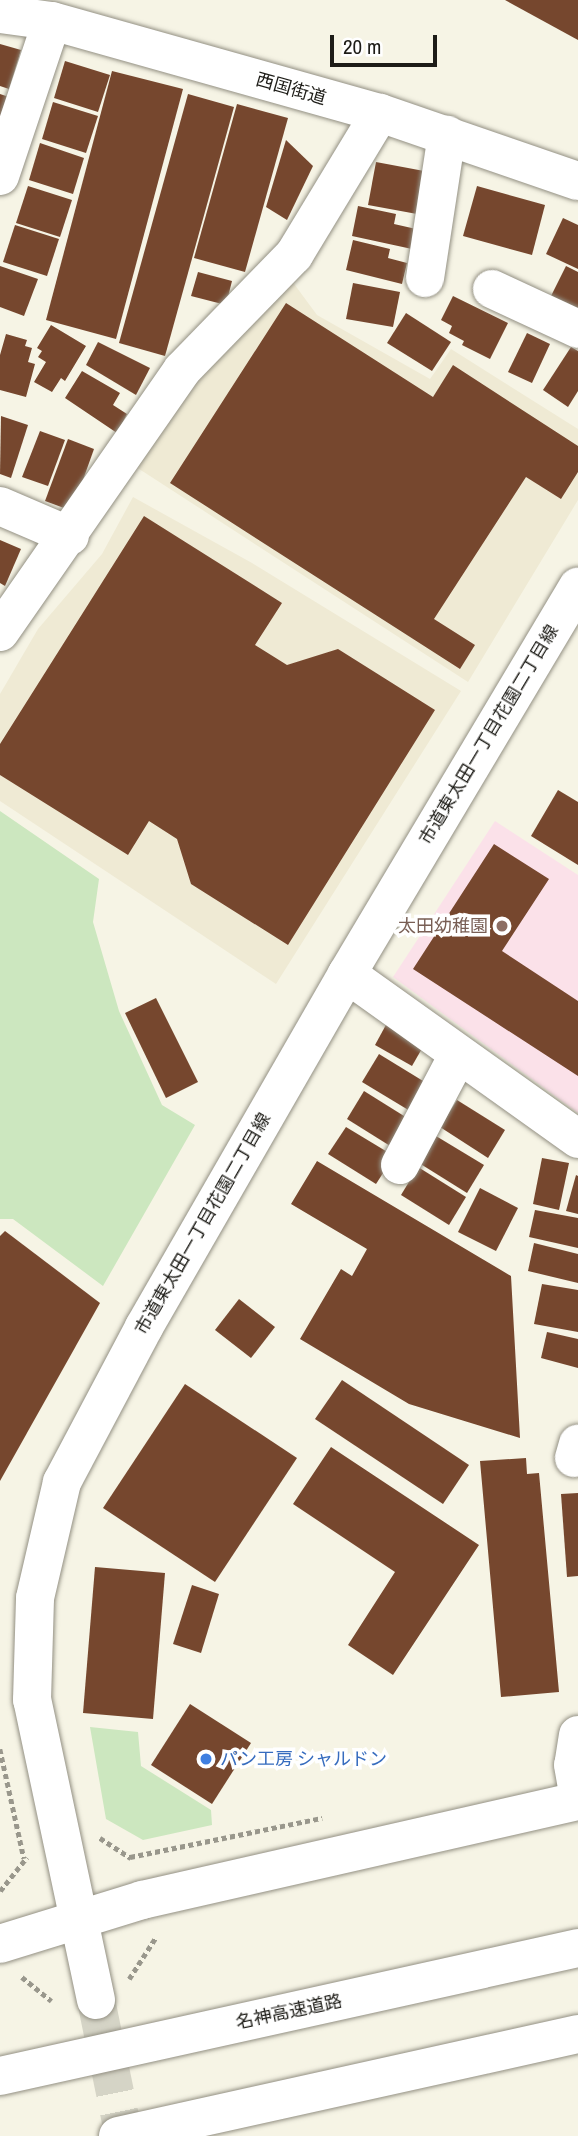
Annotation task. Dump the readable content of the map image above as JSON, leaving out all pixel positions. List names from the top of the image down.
{
  "streets": {
    "main road": ["西国街道", "市道東太田一丁目花園二丁目線", "名神高速道路"]
  },
  "places": ["太田幼稚園", "パン工房 シャルドン"],
  "scale_bar": "20 m"
}
